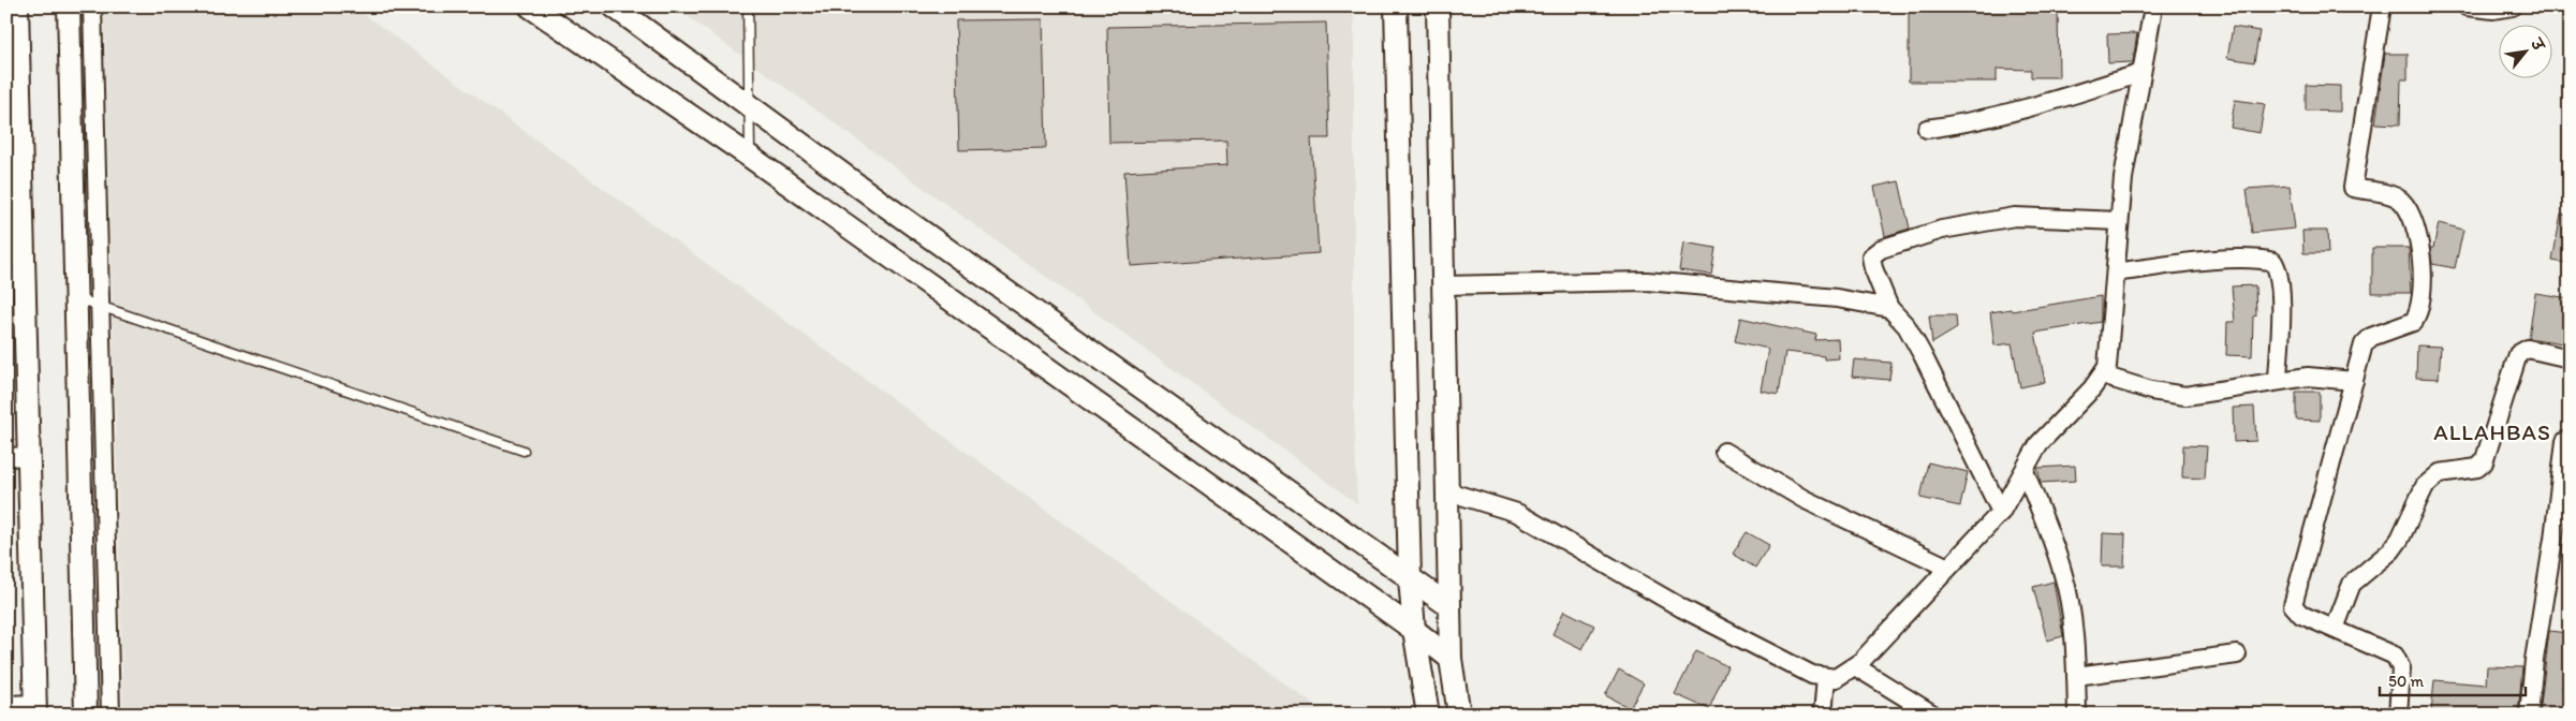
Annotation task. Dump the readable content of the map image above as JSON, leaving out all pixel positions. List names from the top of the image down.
{
  "districts": ["ALLAHBAS"],
  "scale_bar": "50 m",
  "north": "top right"
}
